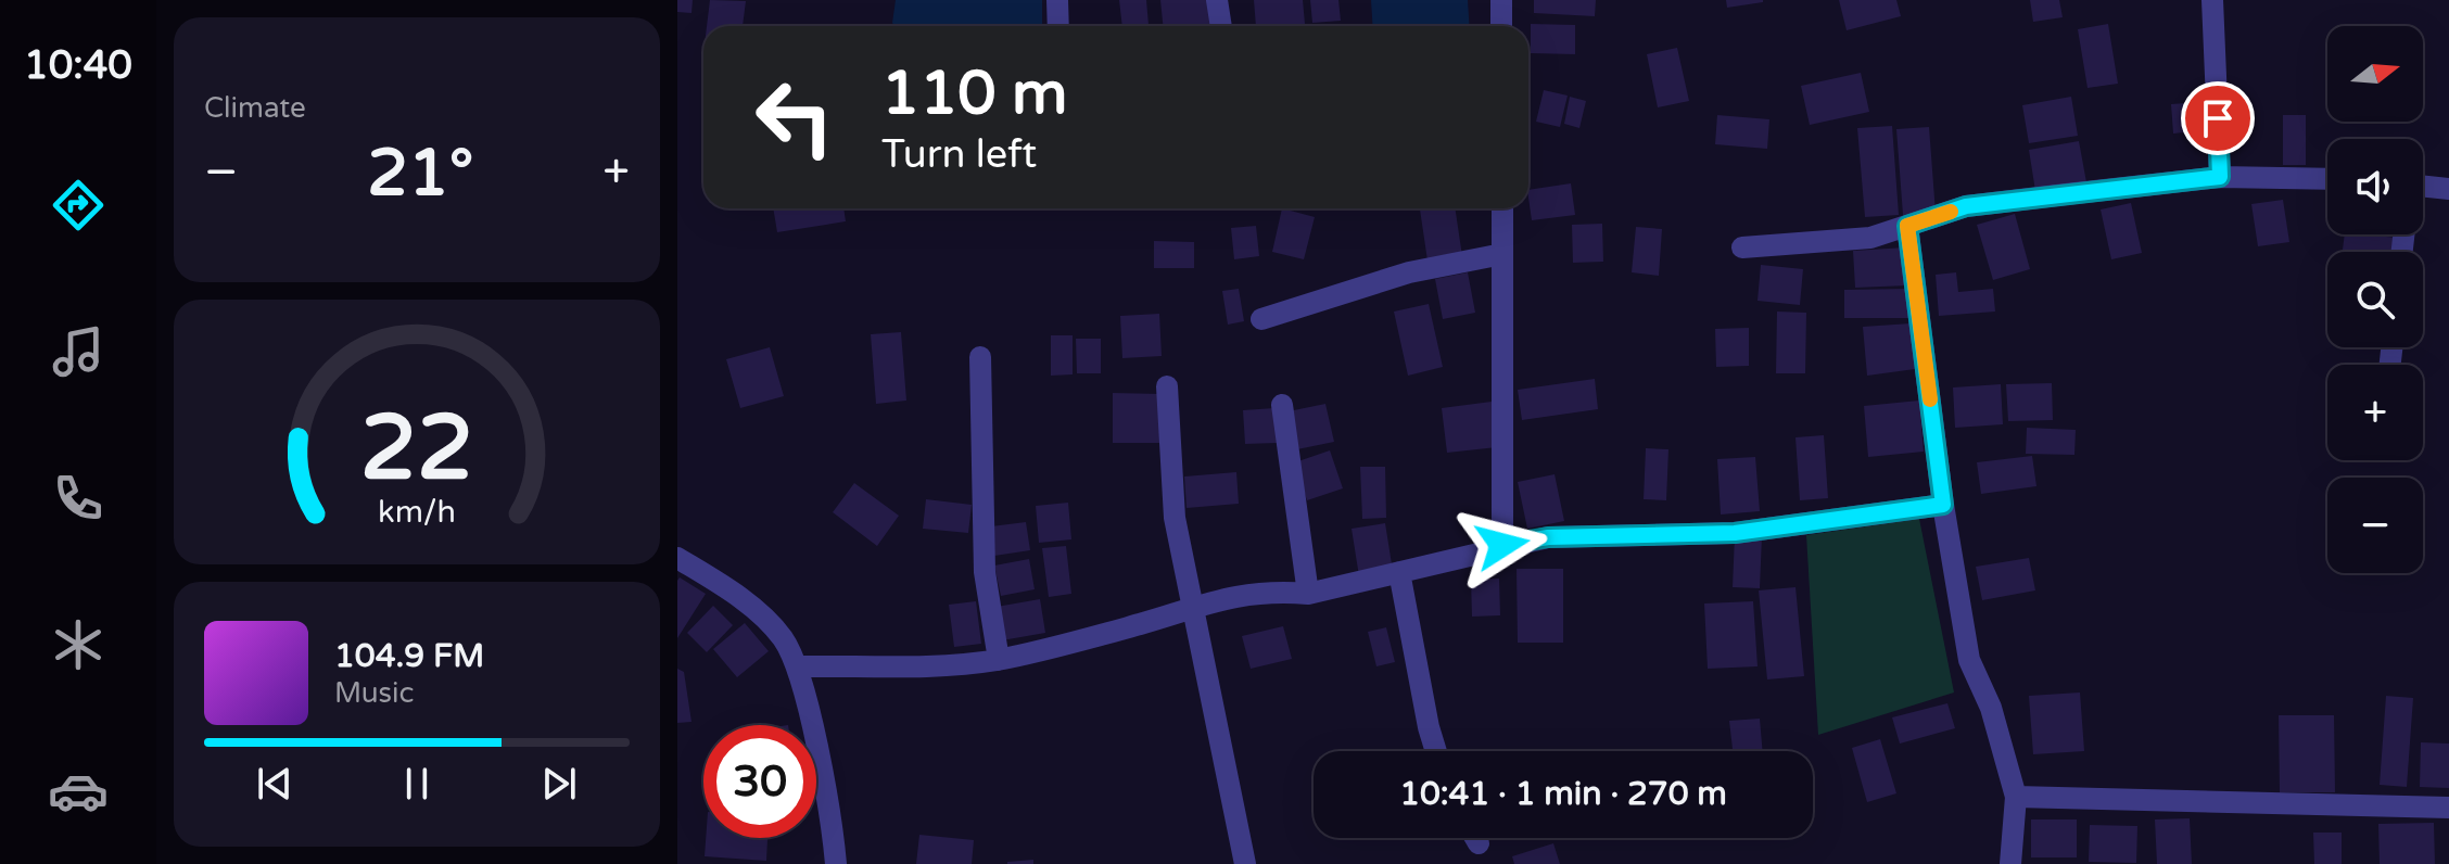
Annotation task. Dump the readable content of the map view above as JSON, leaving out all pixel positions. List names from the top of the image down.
{
  "north": "right",
  "page": {
    "tabs": "10:40",
    "tile": "Climate",
    "map_buttons": ["+", "−"],
    "turn": ["110 m", "Turn left"],
    "heat": ["−", "21°", "+"],
    "song": ["104.9 FM", "Music"],
    "limit": "30",
    "trip": "10:41 · 1 min · 270 m",
    "gauge": ["22", "km/h"]
  }
}
